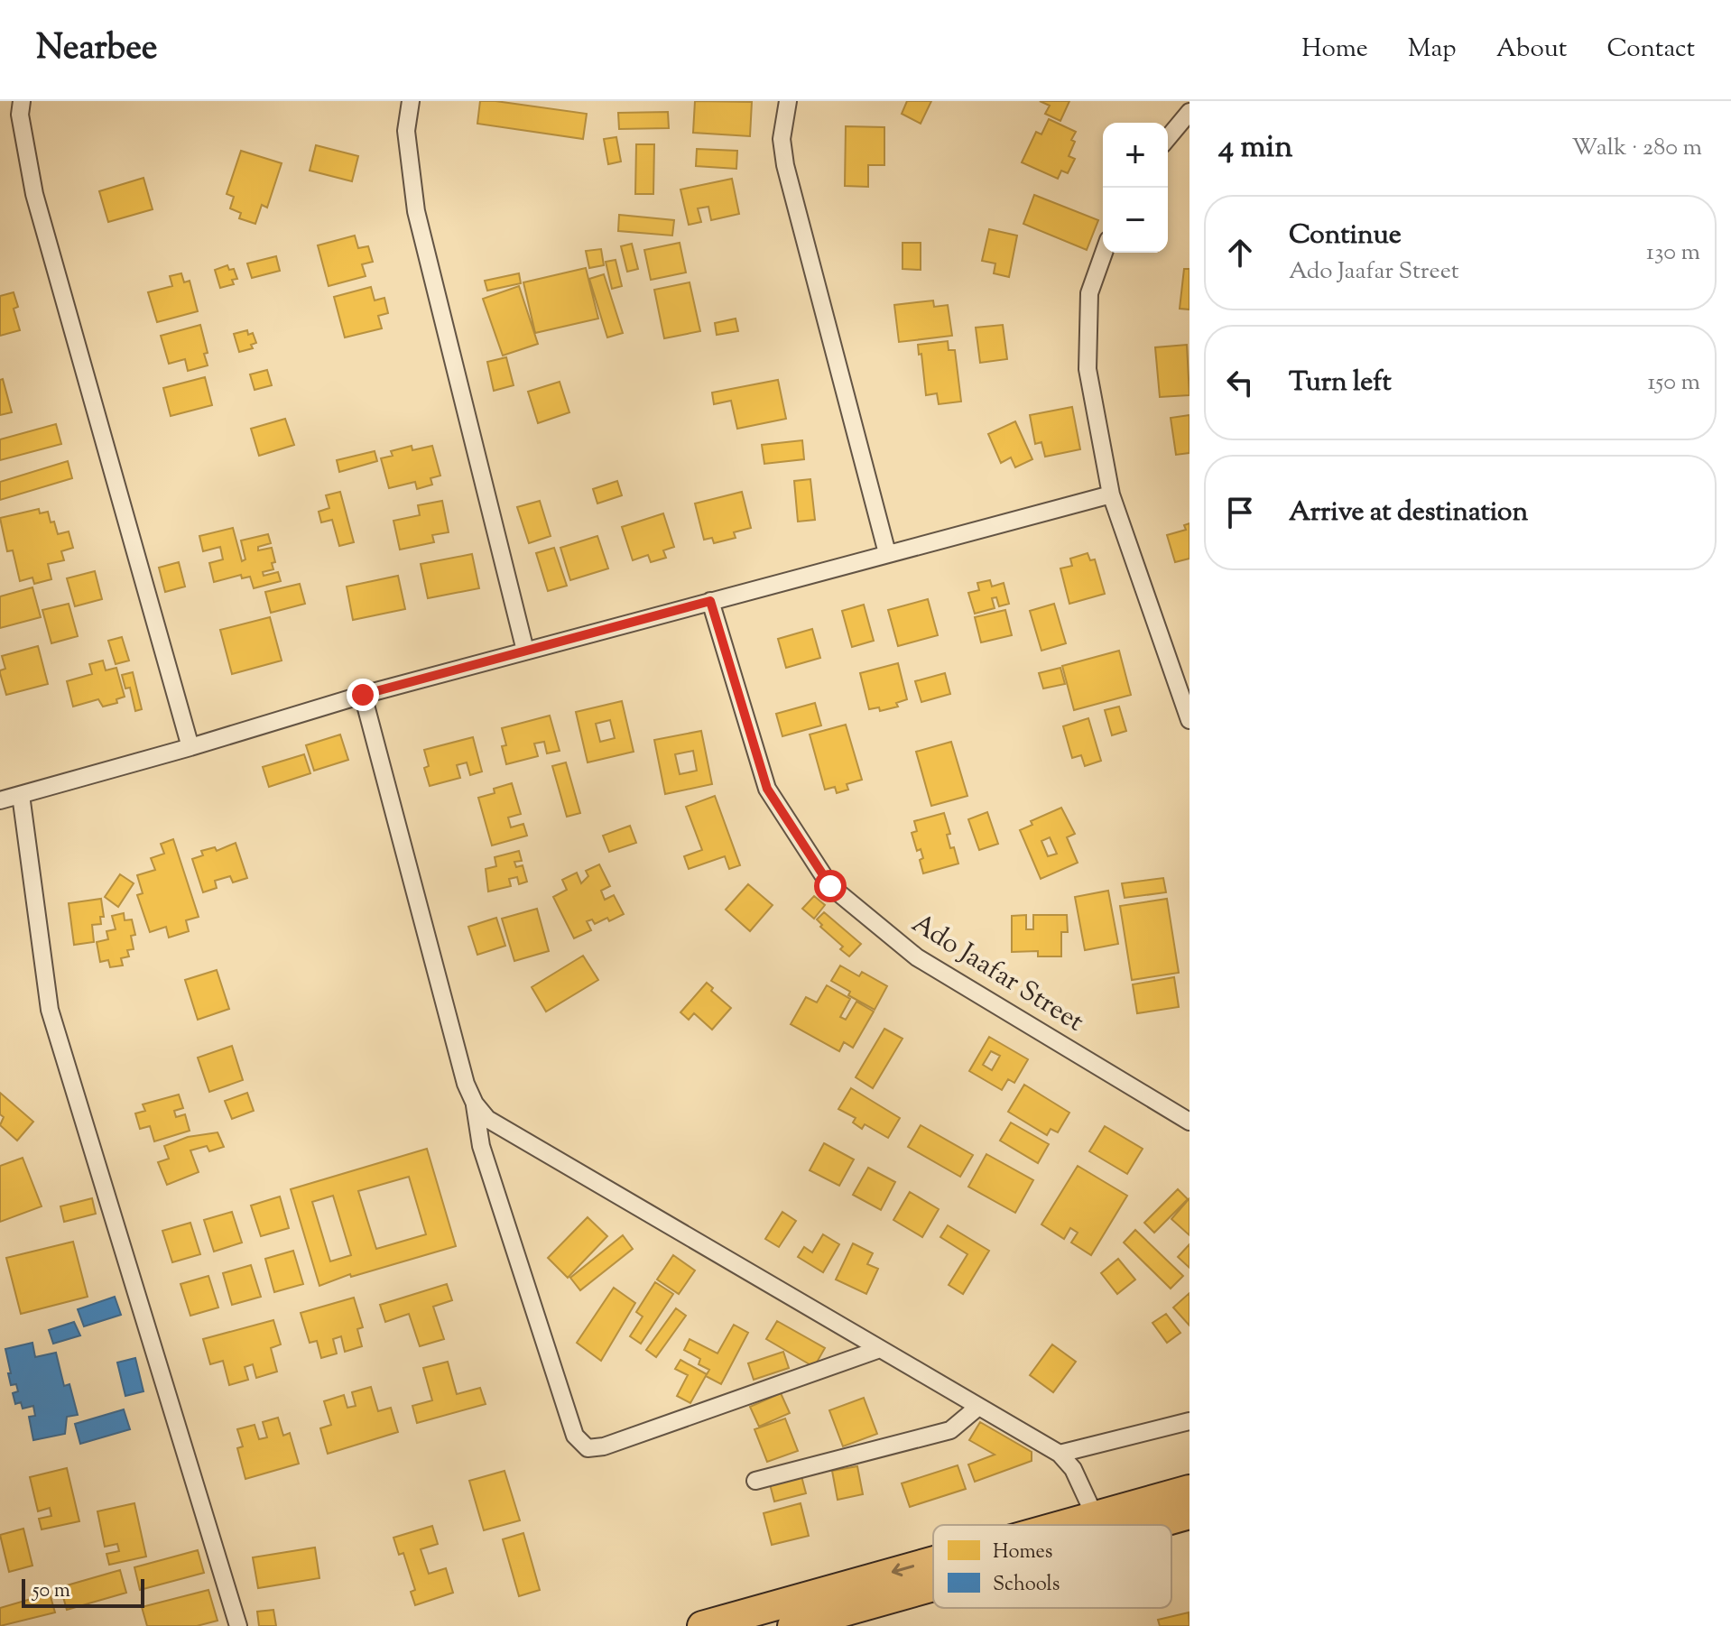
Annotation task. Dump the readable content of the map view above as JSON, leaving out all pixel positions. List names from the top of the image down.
{
  "streets": {
    "street": ["Ado Jaafar Street"]
  },
  "legend": ["Homes", "Schools"],
  "scale_bar": "50 m",
  "page": {
    "header": "Nearbee",
    "nav": [
      "Home",
      "Map",
      "About",
      "Contact"
    ],
    "heading": ["4 min", "Walk · 280 m"],
    "map_buttons": ["+", "−"],
    "list": [
      ["Continue", "Ado Jaafar Street", "130 m"],
      ["Turn left", "150 m"],
      "Arrive at destination"
    ],
    "scale": "50 m"
  }
}
